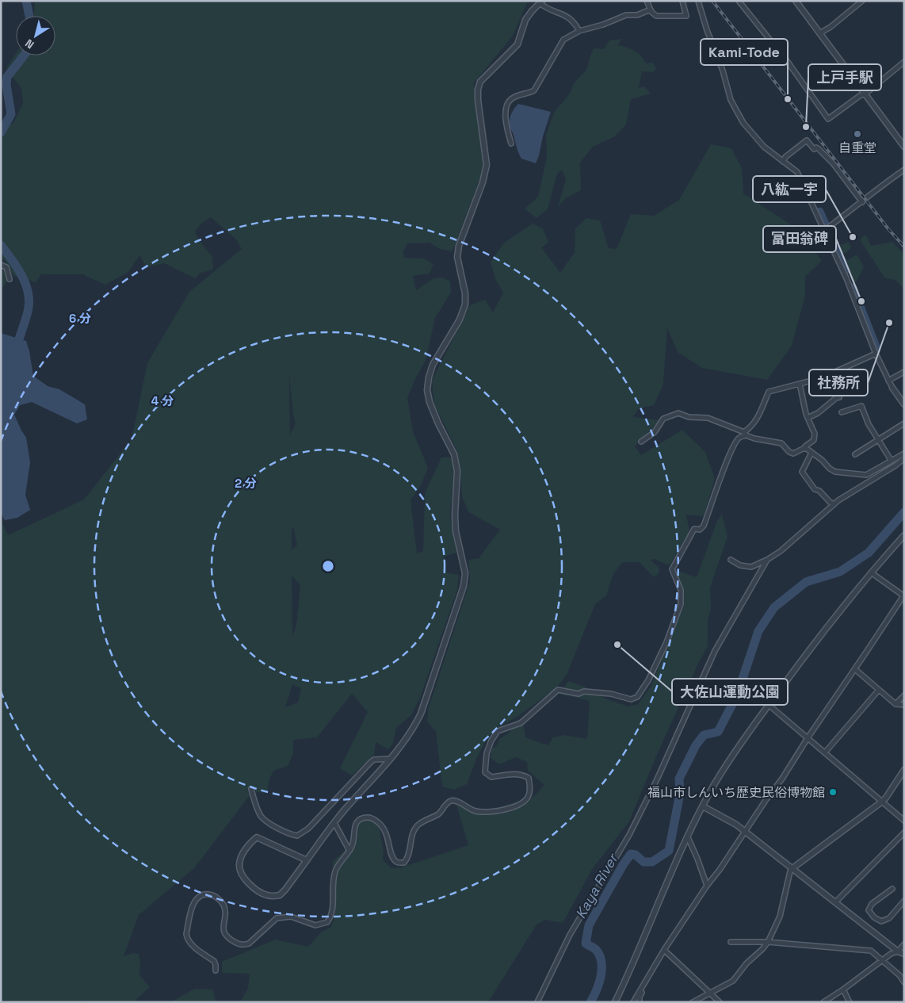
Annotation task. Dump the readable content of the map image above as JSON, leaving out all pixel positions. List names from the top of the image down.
{
  "water": ["Kaya River"],
  "places": [
    "Kami-Tode",
    "上戸手駅",
    "自重堂",
    "八紘一宇",
    "富田翁碑",
    "社務所",
    "大佐山運動公園",
    "福山市しんいち歴史民俗博物館"
  ],
  "north": "bottom left",
  "rings": ["6 分", "4 分", "2 分"]
}
